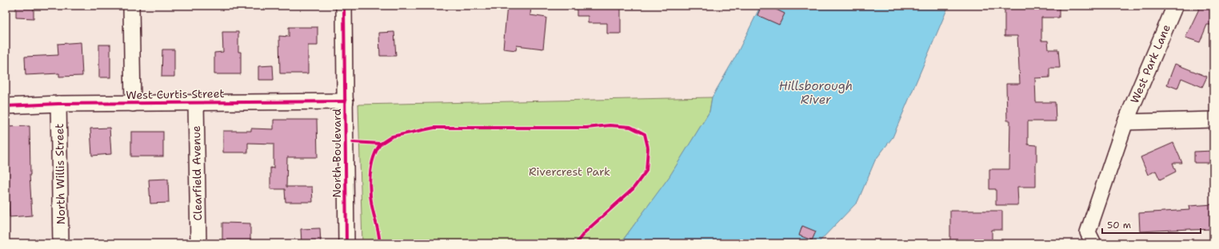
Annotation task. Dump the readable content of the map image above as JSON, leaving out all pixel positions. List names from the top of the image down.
{
  "streets": {
    "street": [
      "West Park Lane",
      "West Curtis Street",
      "North Boulevard",
      "Clearfield Avenue",
      "North Willis Street"
    ]
  },
  "crossings": [
    ["West Curtis Street", "North Boulevard"],
    ["West Curtis Street", "Clearfield Avenue"],
    ["West Curtis Street", "North Willis Street"]
  ],
  "water": ["Hillsborough River"],
  "parks": ["Rivercrest Park"],
  "scale_bar": "50 m"
}
